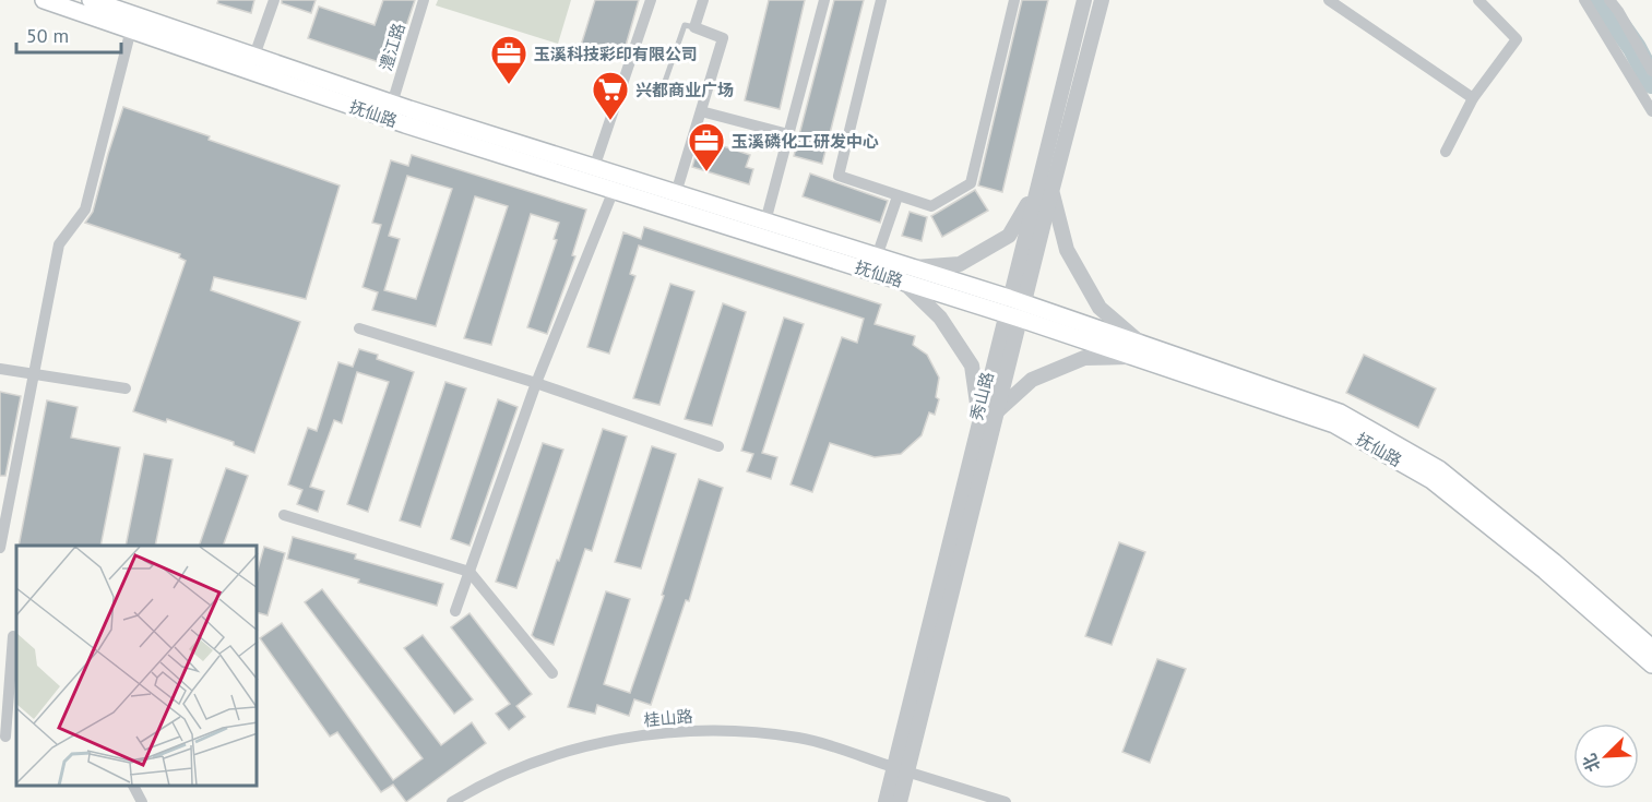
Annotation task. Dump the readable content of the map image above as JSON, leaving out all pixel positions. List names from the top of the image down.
{
  "streets": {
    "main road": ["抚仙路"],
    "street": ["澧江路", "秀山路", "桂山路"]
  },
  "crossings": [
    ["澧江路", "抚仙路"],
    ["抚仙路", "秀山路"],
    ["秀山路", "桂山路"]
  ],
  "places": {
    "office": ["玉溪科技彩印有限公司", "玉溪磷化工研发中心"],
    "supermarket": ["兴都商业广场"]
  },
  "scale_bar": "50 m",
  "north": "bottom left"
}
